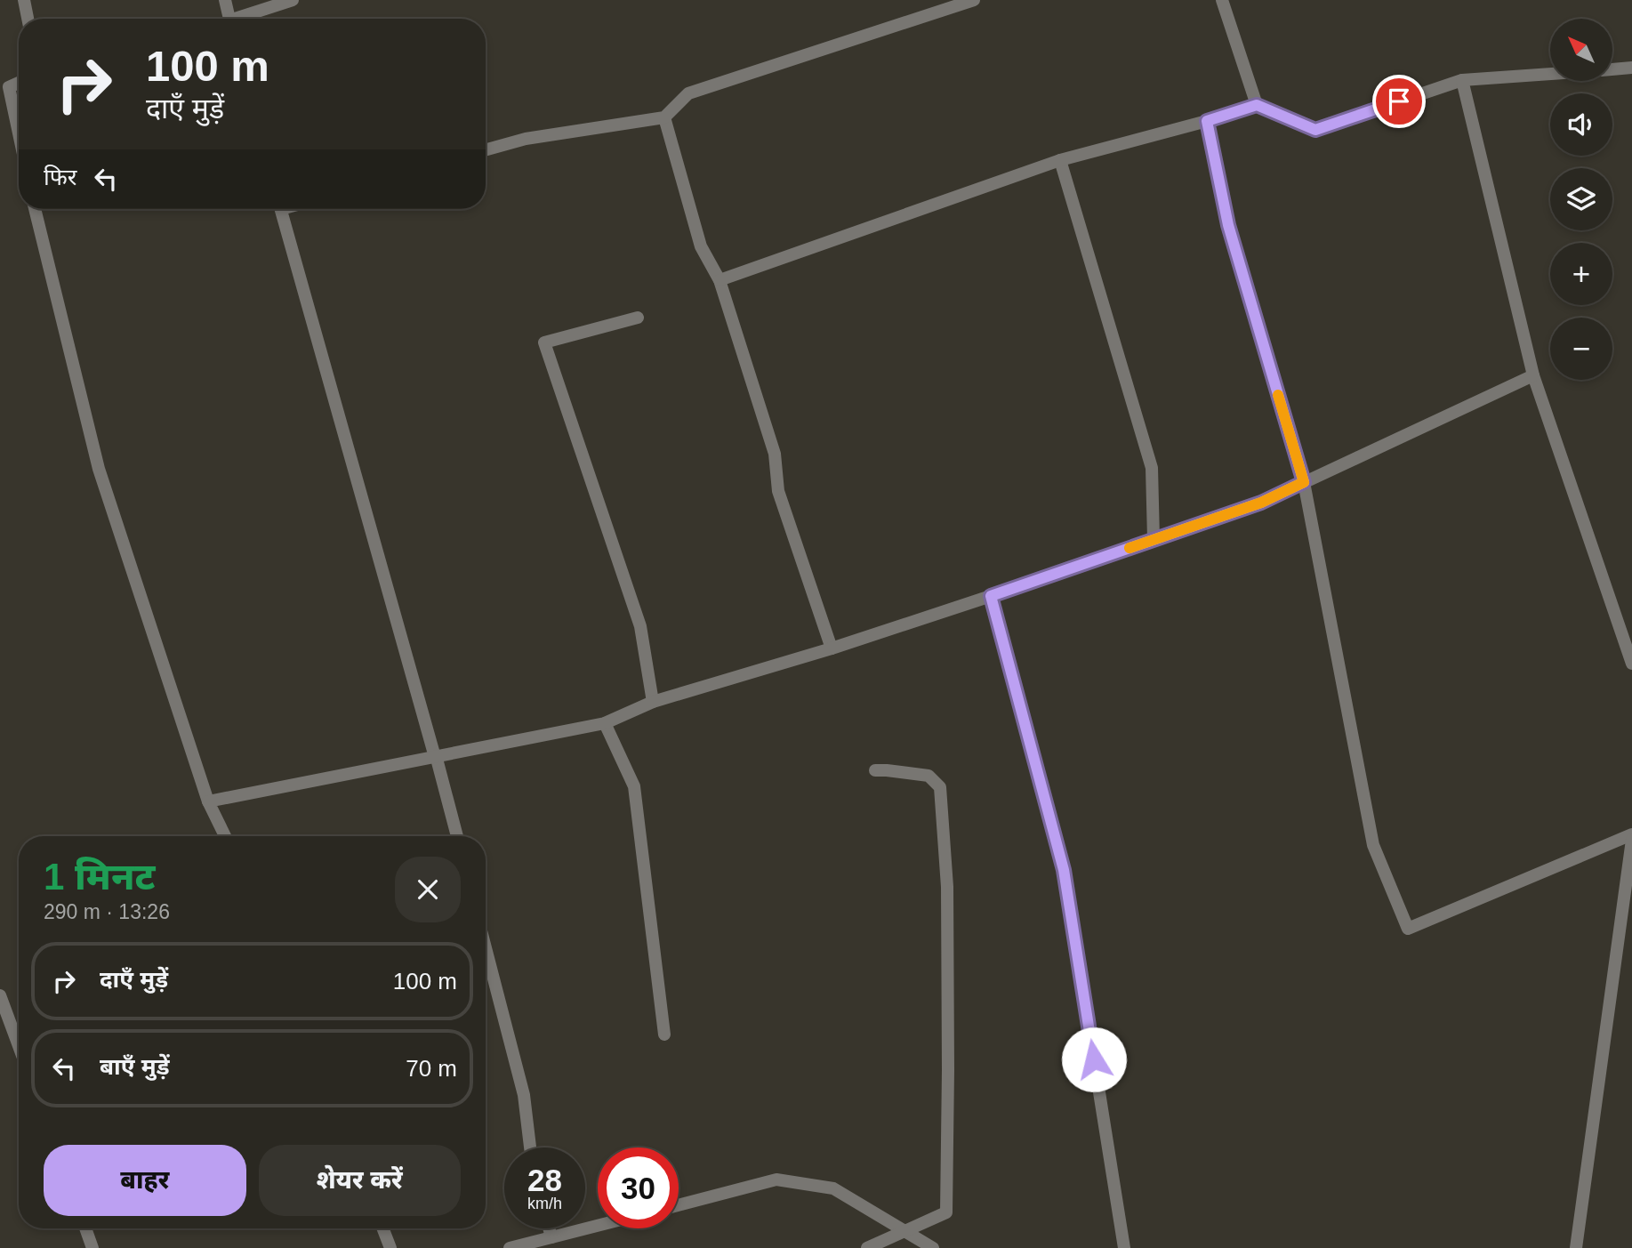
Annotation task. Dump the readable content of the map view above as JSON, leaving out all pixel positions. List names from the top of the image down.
{
  "north": "top left",
  "page": {
    "map_buttons": ["+", "−"],
    "turn": ["100 m", "दाएँ मुड़ें"],
    "then": "फिर",
    "heading": ["1 मिनट", "290 m · 13:26"],
    "list": [
      {
        "name": "दाएँ मुड़ें",
        "value": "100 m"
      },
      {
        "name": "बाएँ मुड़ें",
        "value": "70 m"
      }
    ],
    "buttons": ["बाहर", "शेयर करें"],
    "speed": "28 km/h",
    "limit": "30"
  }
}
